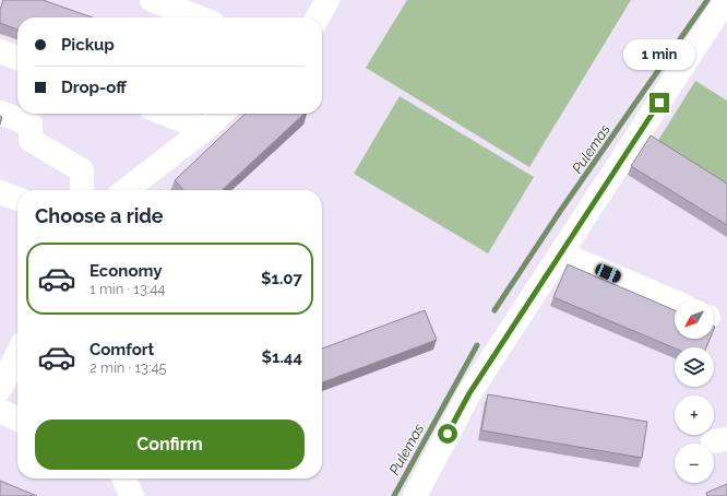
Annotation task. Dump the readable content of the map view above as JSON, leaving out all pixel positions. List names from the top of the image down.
{
  "water": ["Pulemas"],
  "north": "bottom left",
  "page": {
    "banner": ["Pickup", "Drop-off"],
    "bubble": "1 min",
    "heading": "Choose a ride",
    "list": [
      {
        "name": "Economy",
        "note": "1 min · 13:44",
        "value": "$1.07"
      },
      {
        "name": "Comfort",
        "note": "2 min · 13:45",
        "value": "$1.44"
      }
    ],
    "map_buttons": ["+", "−"],
    "buttons": "Confirm"
  }
}
